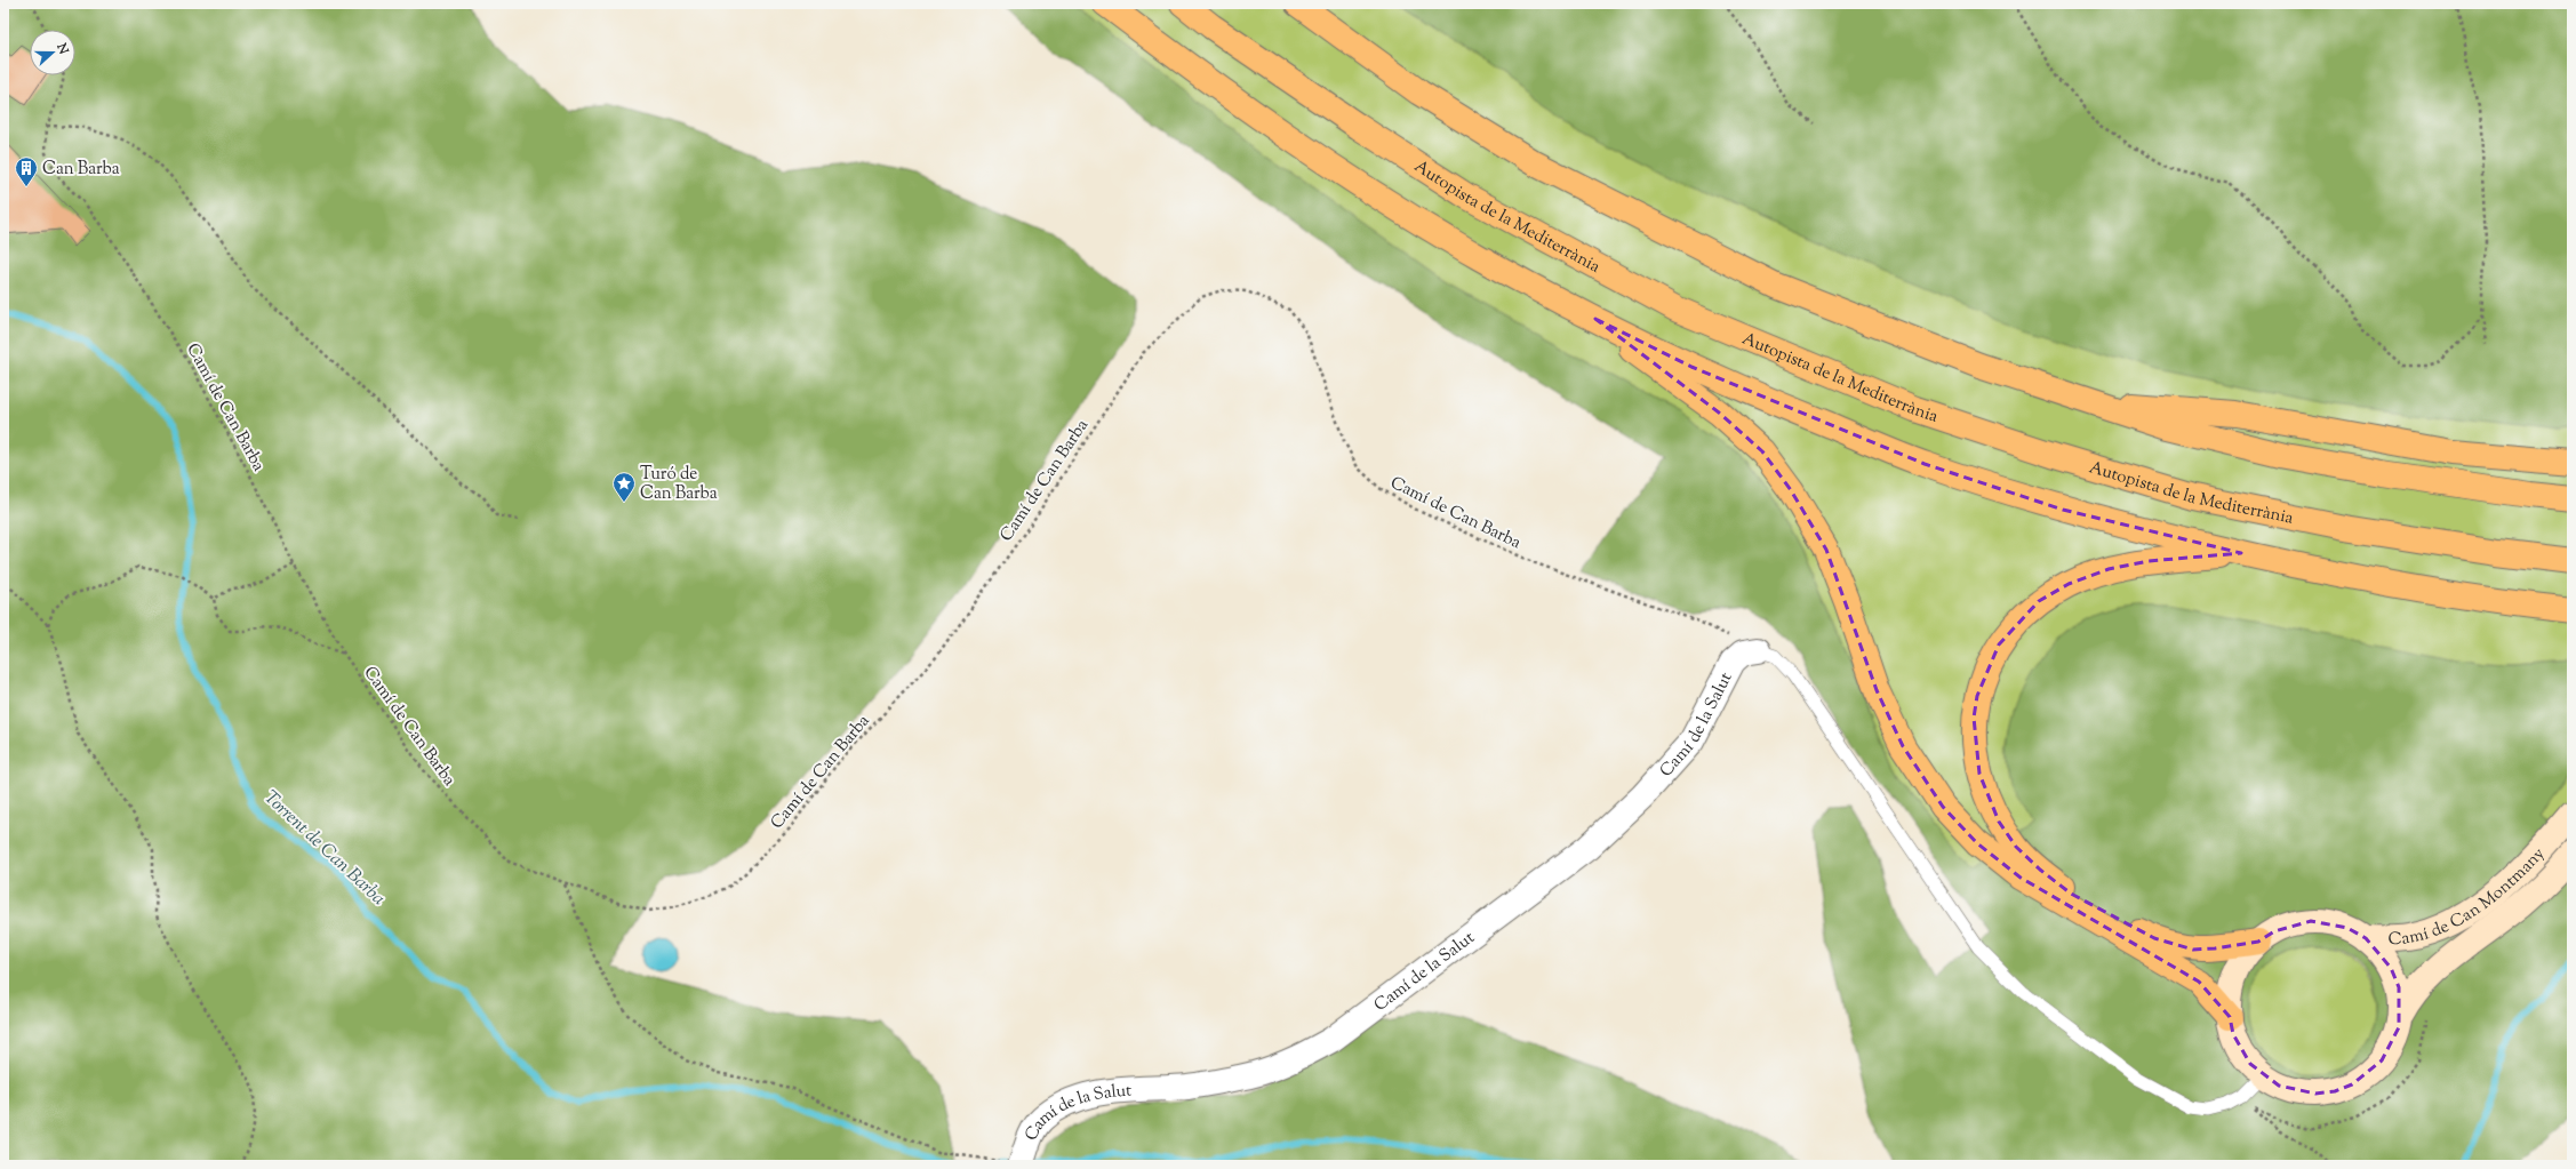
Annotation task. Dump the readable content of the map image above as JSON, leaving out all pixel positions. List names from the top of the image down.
{
  "streets": {
    "highway": ["Autopista de la Mediterrània"],
    "main road": ["Camí de Can Montmany"],
    "street": ["Camí de la Salut"],
    "path": ["Camí de Can Barba"]
  },
  "crossings": [
    ["Camí de Can Barba", "Camí de la Salut"]
  ],
  "water": ["Torrent de Can Barba"],
  "places": {
    "building": ["Can Barba"],
    "place": ["Turó de Can Barba"]
  },
  "north": "right"
}
